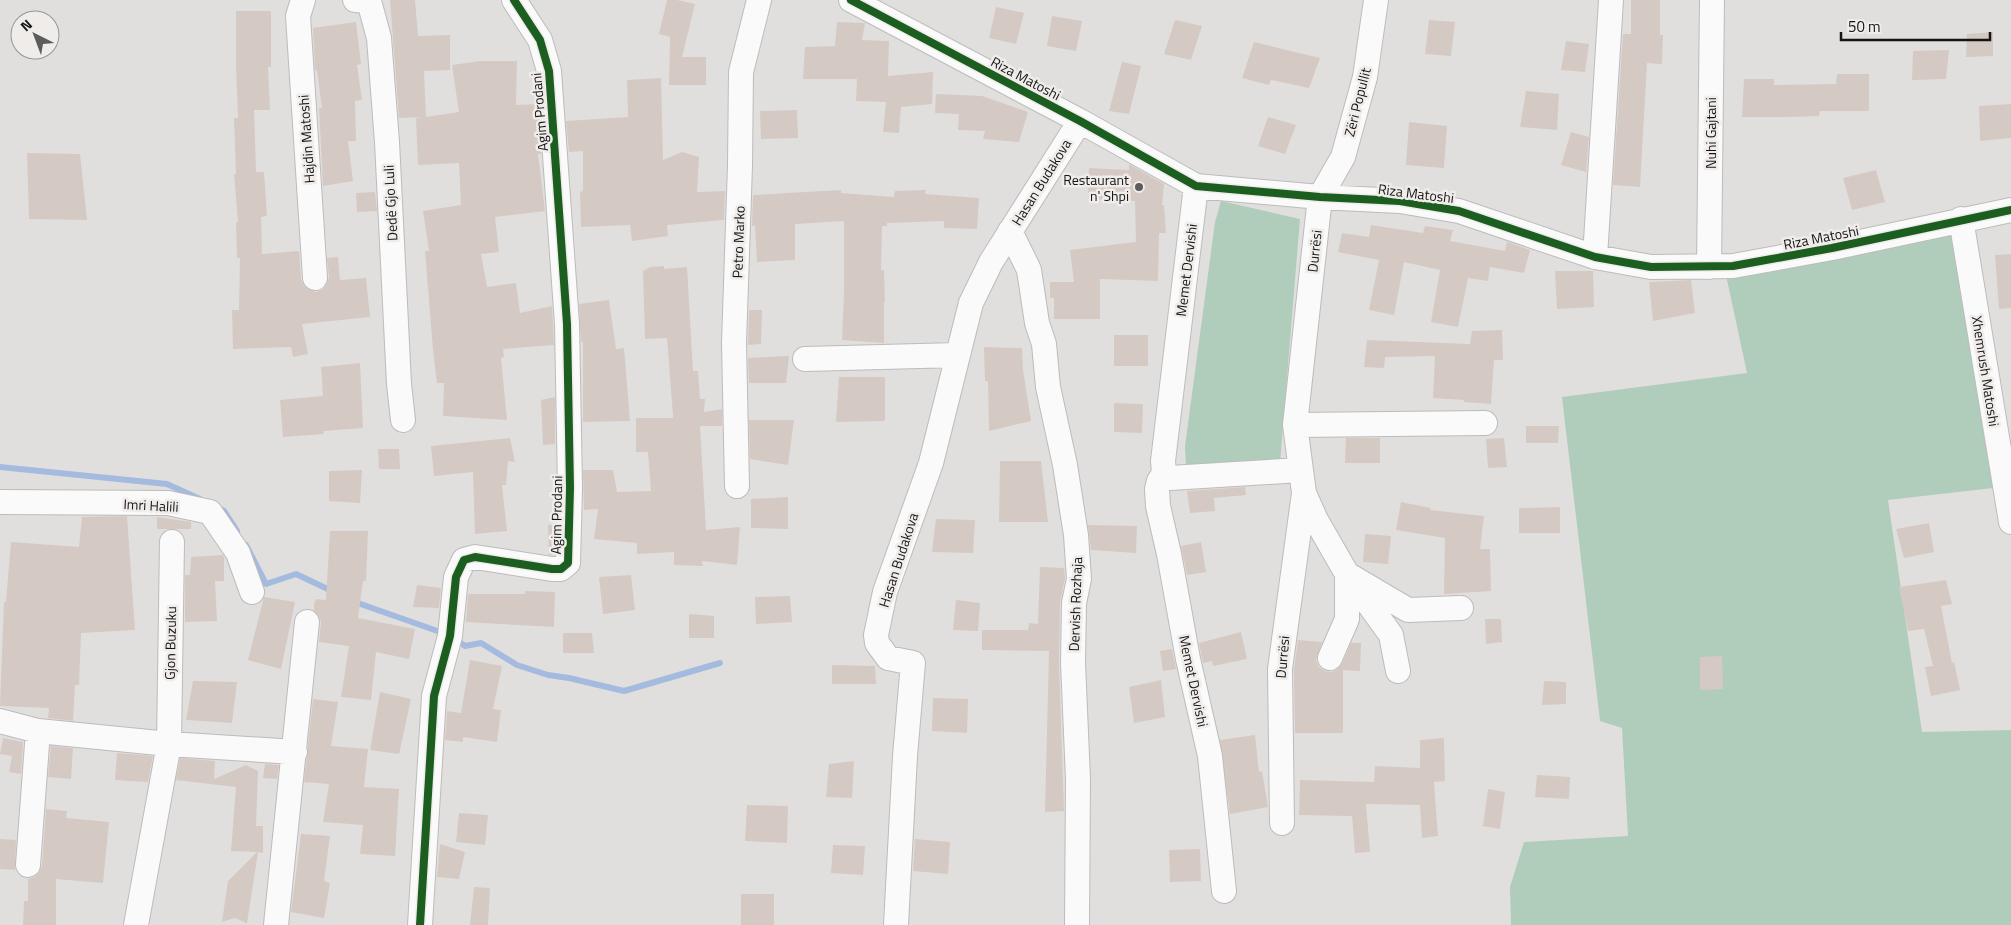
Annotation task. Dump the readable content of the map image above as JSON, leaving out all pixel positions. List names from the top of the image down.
{
  "streets": {
    "street": [
      "Riza Matoshi",
      "Zëri Popullit",
      "Agim Prodani",
      "Nuhi Gajtani",
      "Hajdin Matoshi",
      "Hasan Budakova",
      "Dedë Gjo Luli",
      "Petro Marko",
      "Durrësi",
      "Memet Dervishi",
      "Xhemrush Matoshi",
      "Imri Halili",
      "Dervish Rozhaja",
      "Gjon Buzuku"
    ]
  },
  "crossings": [
    ["Riza Matoshi", "Zëri Popullit"],
    ["Riza Matoshi", "Nuhi Gajtani"],
    ["Riza Matoshi", "Hasan Budakova"],
    ["Riza Matoshi", "Durrësi"],
    ["Riza Matoshi", "Memet Dervishi"],
    ["Riza Matoshi", "Xhemrush Matoshi"],
    ["Zëri Popullit", "Durrësi"],
    ["Hasan Budakova", "Dervish Rozhaja"]
  ],
  "places": ["Restaurant n' Shpi"],
  "scale_bar": "50 m",
  "north": "top left"
}
